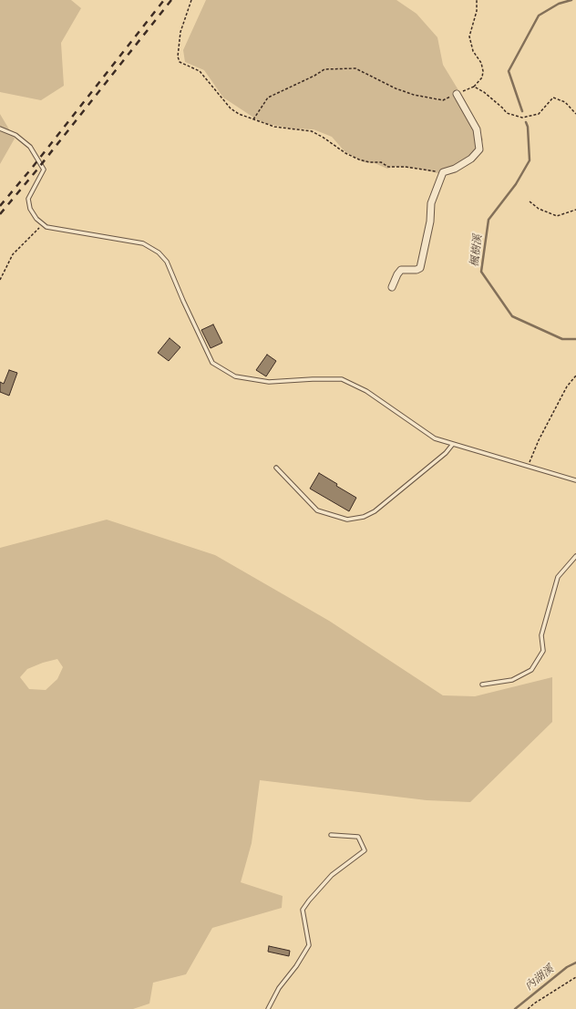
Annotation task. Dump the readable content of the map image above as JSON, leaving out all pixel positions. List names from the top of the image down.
{
  "water": ["楓樹溪", "內湖溪"]
}
